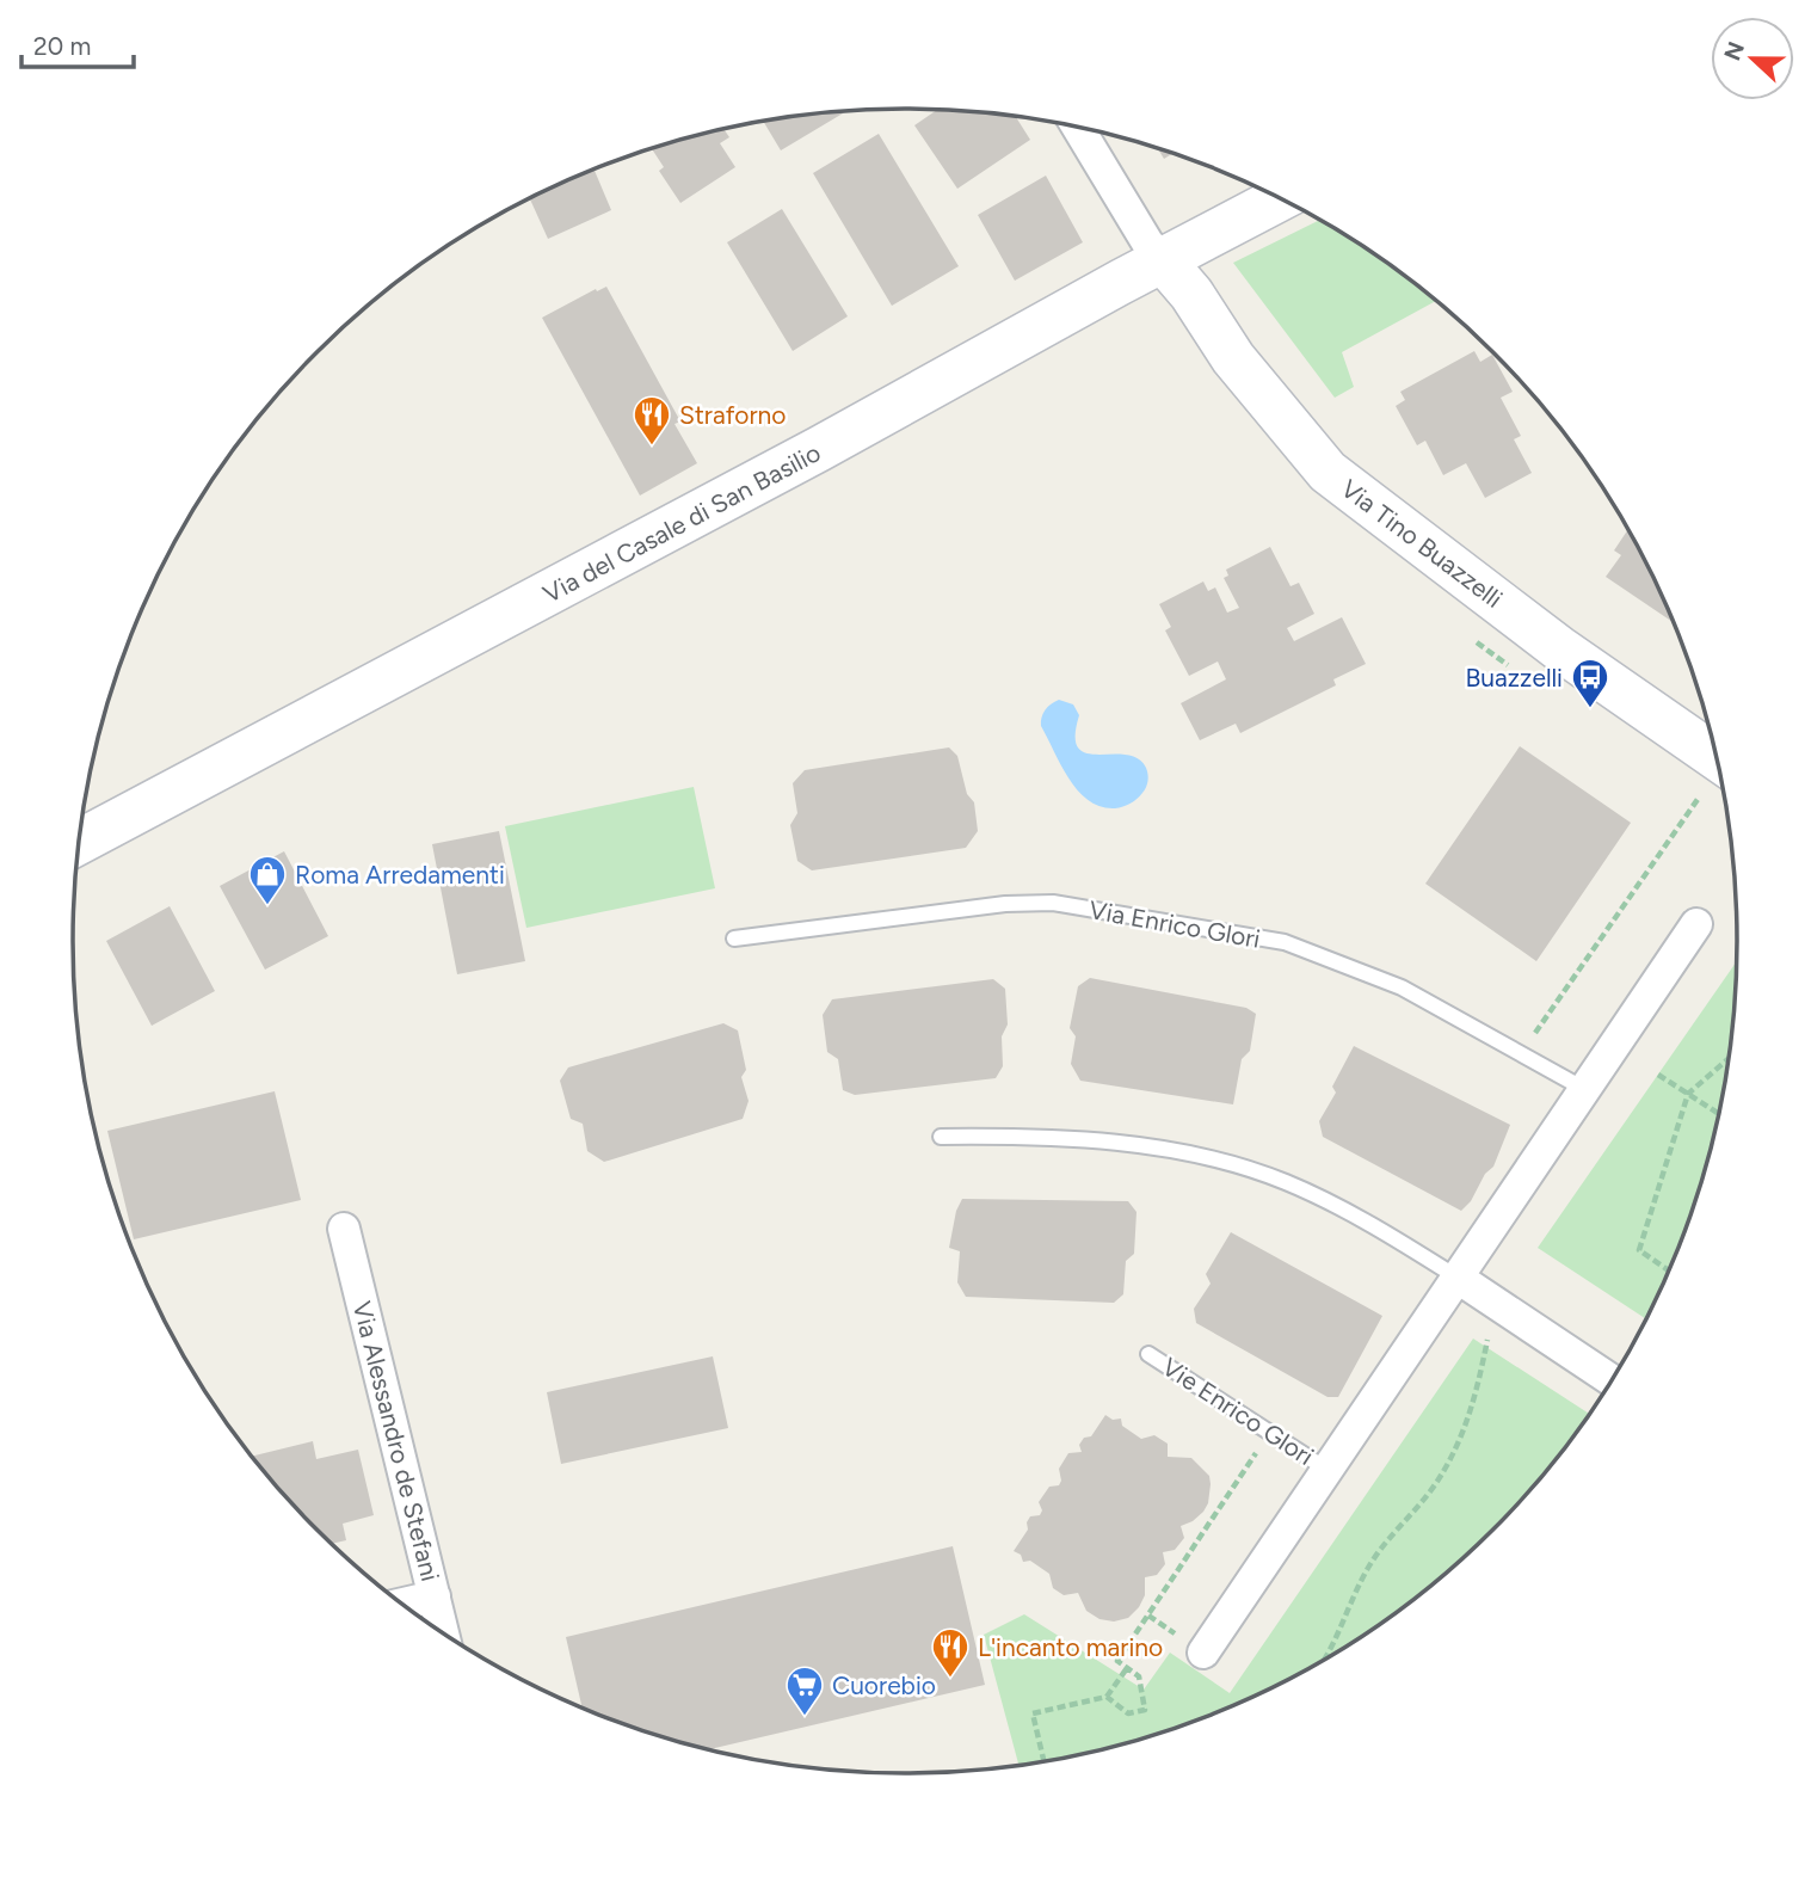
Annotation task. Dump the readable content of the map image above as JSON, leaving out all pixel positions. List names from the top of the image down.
{
  "streets": {
    "street": ["Via del Casale di San Basilio", "Via Tino Buazzelli", "Via Alessandro de Stefani"],
    "lane": ["Via Enrico Glori", "Vie Enrico Glori"]
  },
  "crossings": [
    ["Via del Casale di San Basilio", "Via Tino Buazzelli"]
  ],
  "places": {
    "restaurant": ["Straforno", "L'incanto marino"],
    "bus stop": ["Buazzelli"],
    "shop": ["Roma Arredamenti"],
    "supermarket": ["Cuorebio"]
  },
  "scale_bar": "20 m",
  "north": "left"
}
